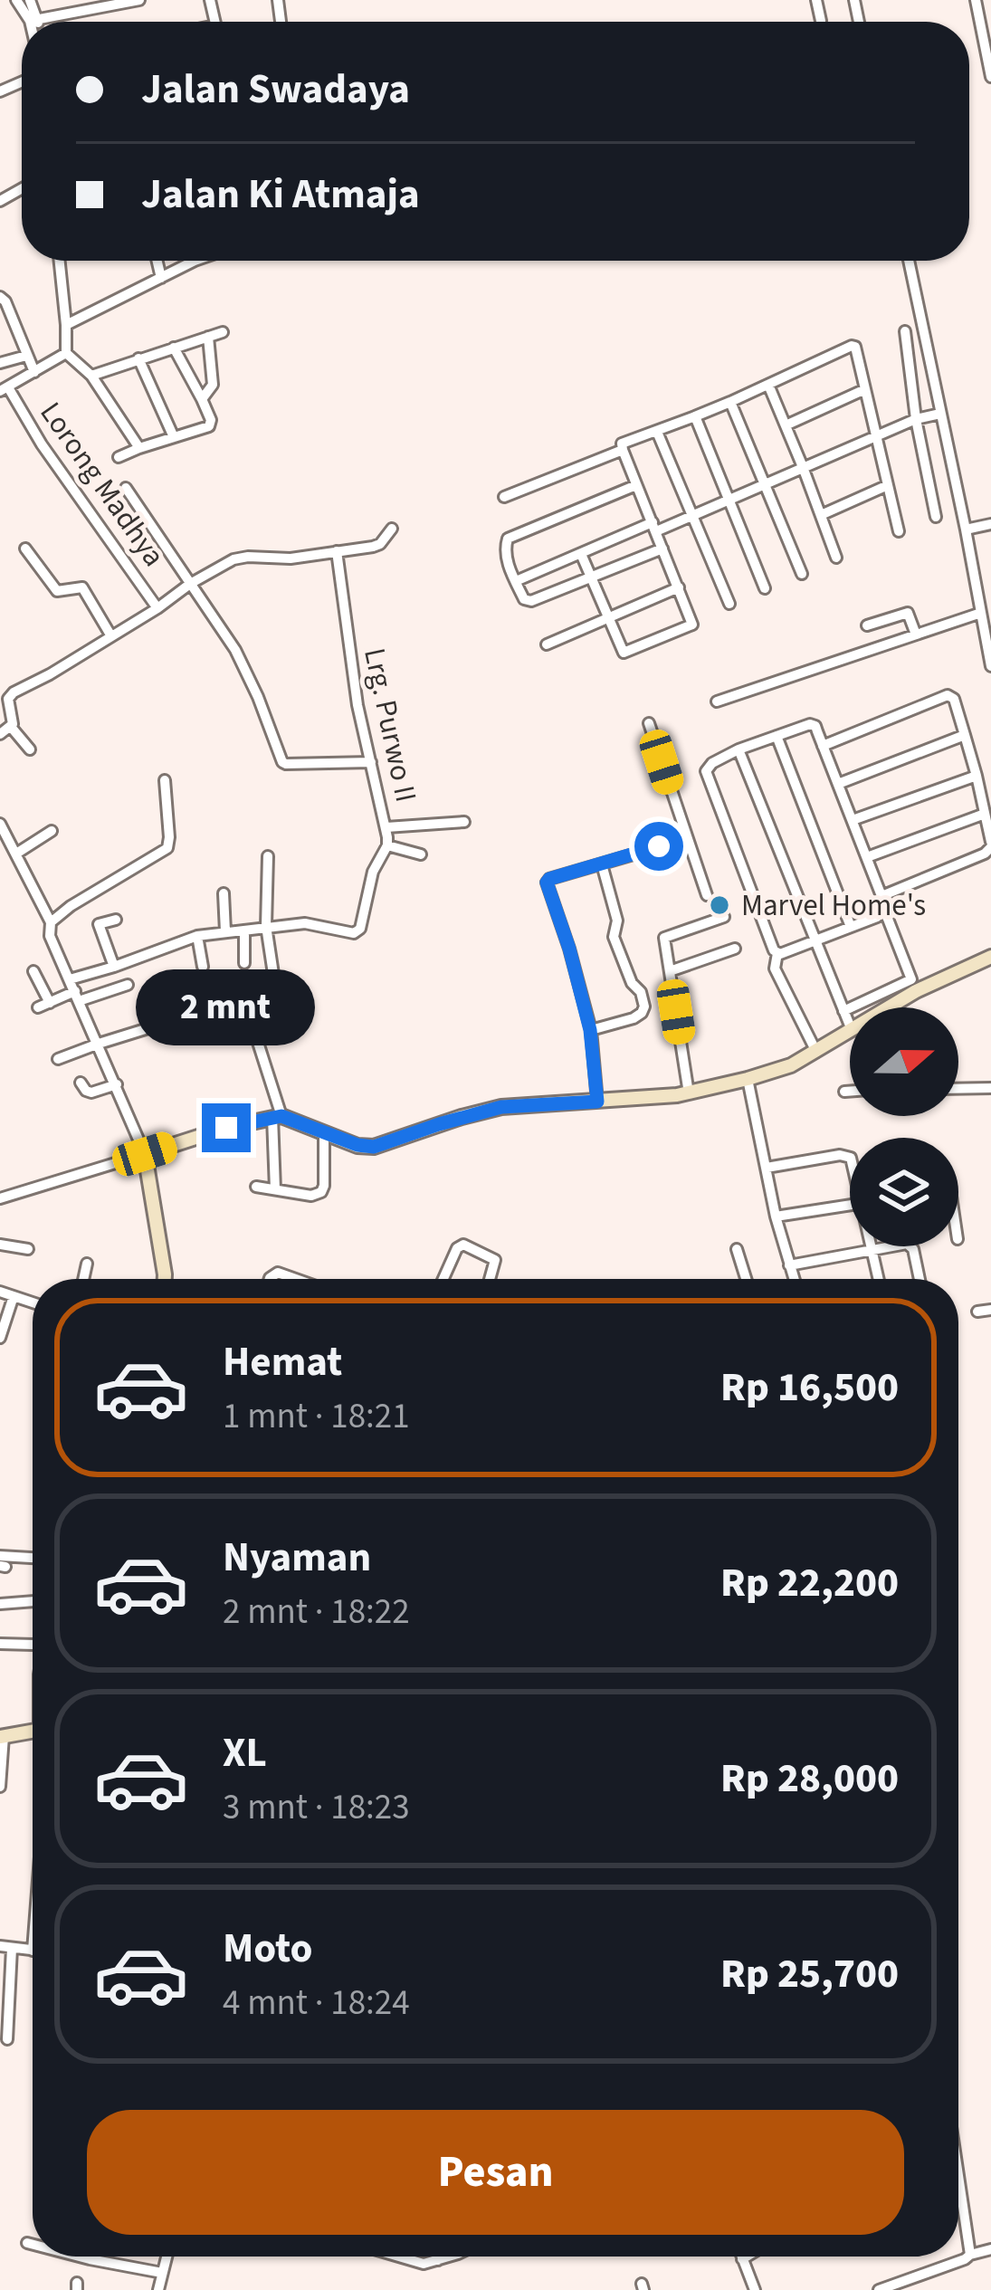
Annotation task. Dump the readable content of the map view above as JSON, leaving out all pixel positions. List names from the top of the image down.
{
  "streets": {
    "street": ["Lorong Madhya", "Lrg. Purwo II"]
  },
  "places": ["Marvel Home's"],
  "north": "right",
  "page": {
    "banner": ["Jalan Swadaya", "Jalan Ki Atmaja"],
    "bubble": "2 mnt",
    "list": [
      {
        "name": "Hemat",
        "note": "1 mnt · 18:21",
        "value": "Rp 16,500"
      },
      {
        "name": "Nyaman",
        "note": "2 mnt · 18:22",
        "value": "Rp 22,200"
      },
      {
        "name": "XL",
        "note": "3 mnt · 18:23",
        "value": "Rp 28,000"
      },
      {
        "name": "Moto",
        "note": "4 mnt · 18:24",
        "value": "Rp 25,700"
      }
    ],
    "buttons": "Pesan"
  }
}
